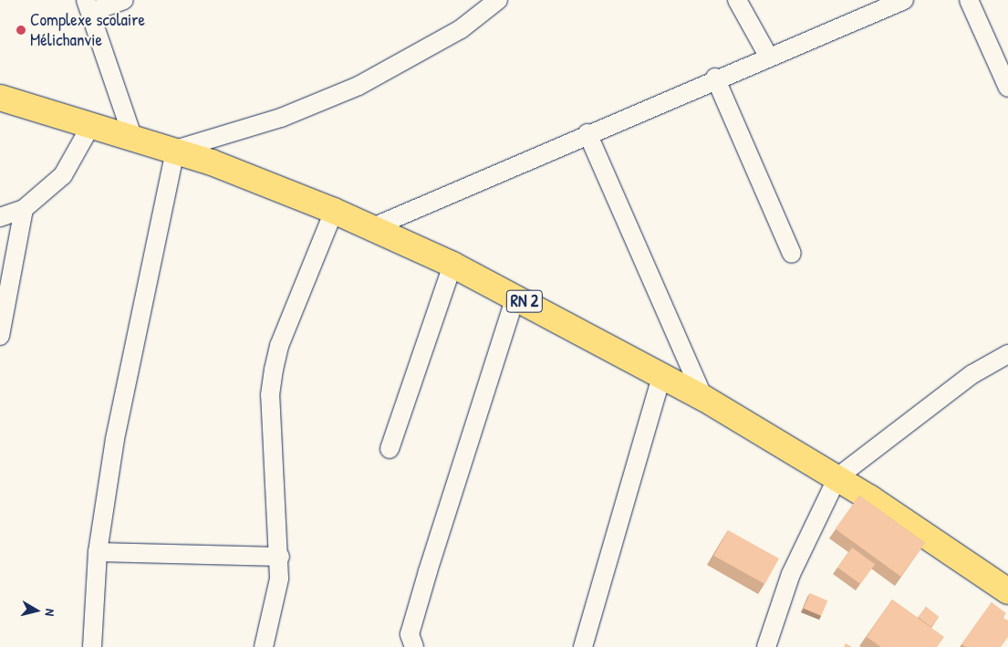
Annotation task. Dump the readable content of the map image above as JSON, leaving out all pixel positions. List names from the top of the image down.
{
  "streets": {
    "highway": ["RN 2"]
  },
  "places": ["Complexe scolaire Mélichanvie"],
  "north": "right"
}
